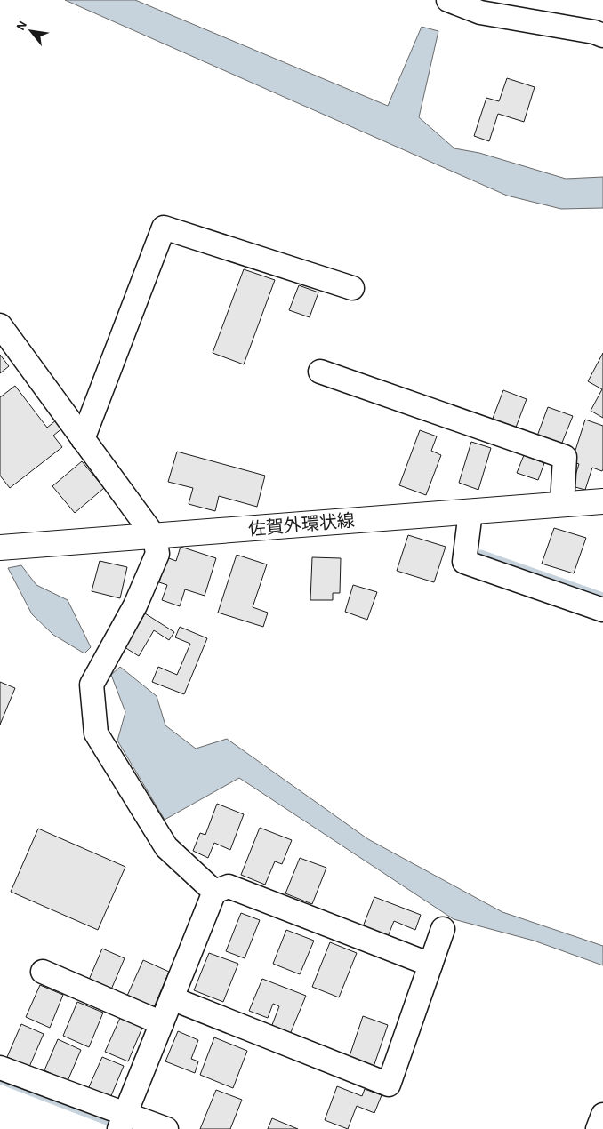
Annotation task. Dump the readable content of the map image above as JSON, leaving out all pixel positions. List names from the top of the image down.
{
  "streets": {
    "main road": ["佐賀外環状線"]
  },
  "north": "top left"
}
